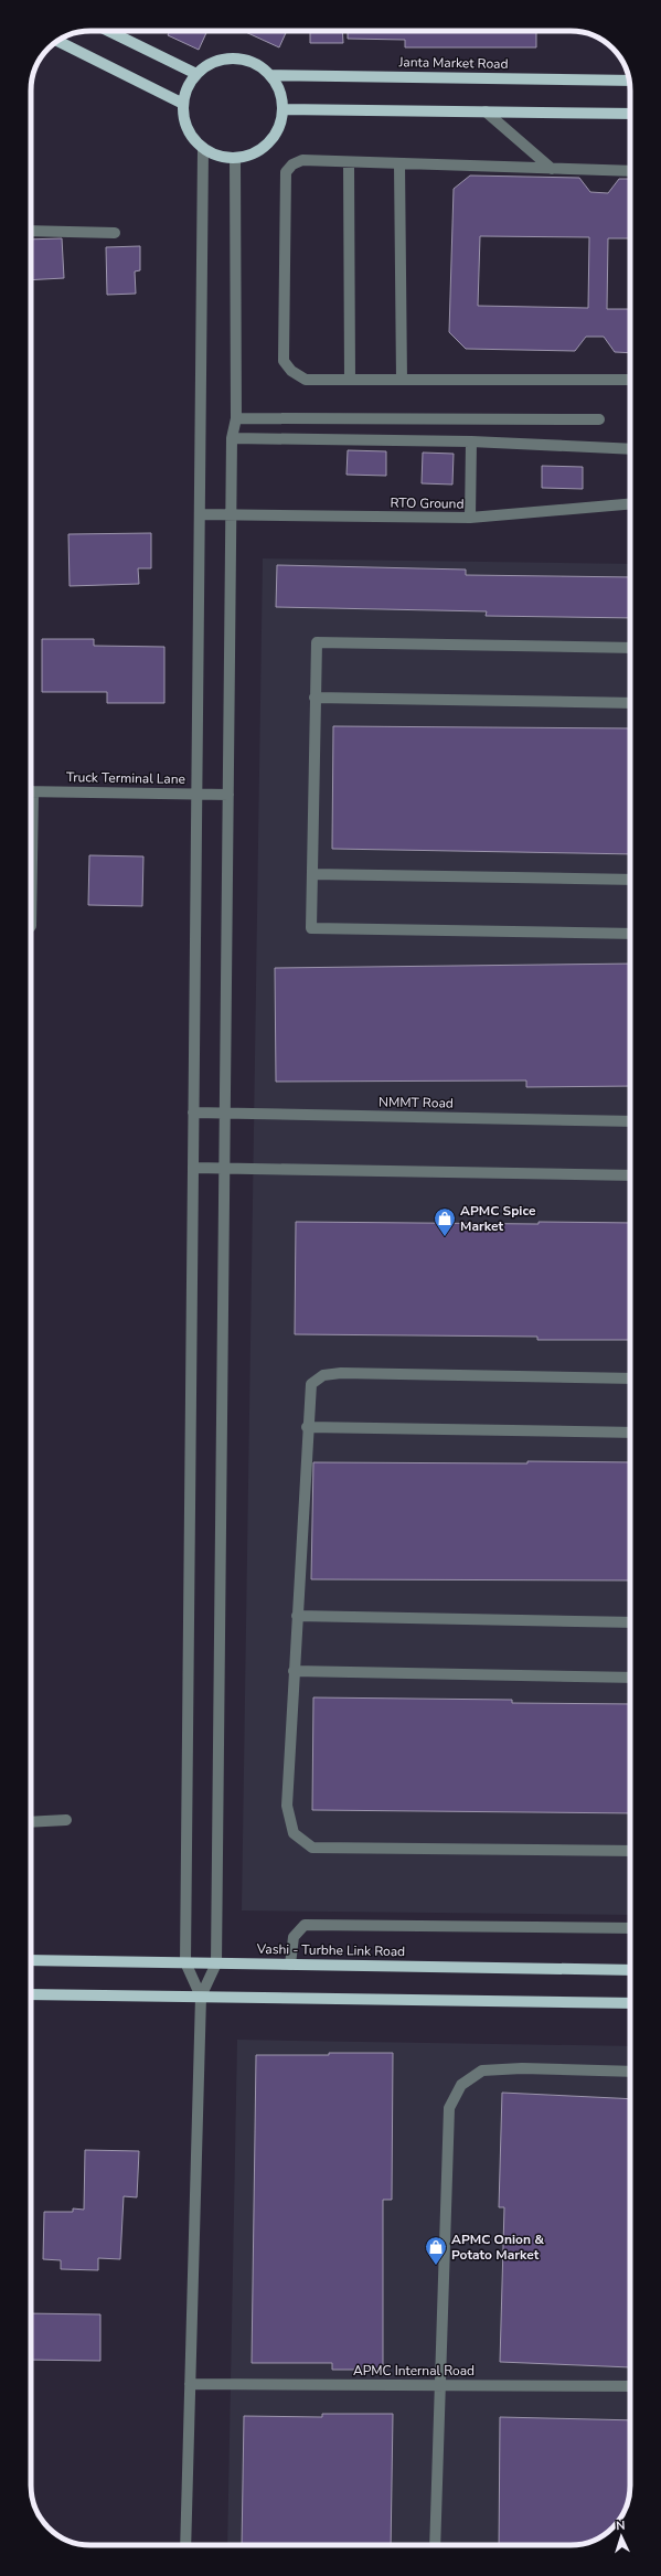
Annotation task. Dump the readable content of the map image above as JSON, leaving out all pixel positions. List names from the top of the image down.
{
  "streets": {
    "main road": ["Janta Market Road", "Vashi - Turbhe Link Road"],
    "street": [
      "RTO Ground",
      "Truck Terminal Lane",
      "NMMT Road",
      "APMC Internal Road"
    ]
  },
  "places": {
    "shop": ["APMC Spice Market", "APMC Onion & Potato Market"]
  },
  "north": "top"
}
